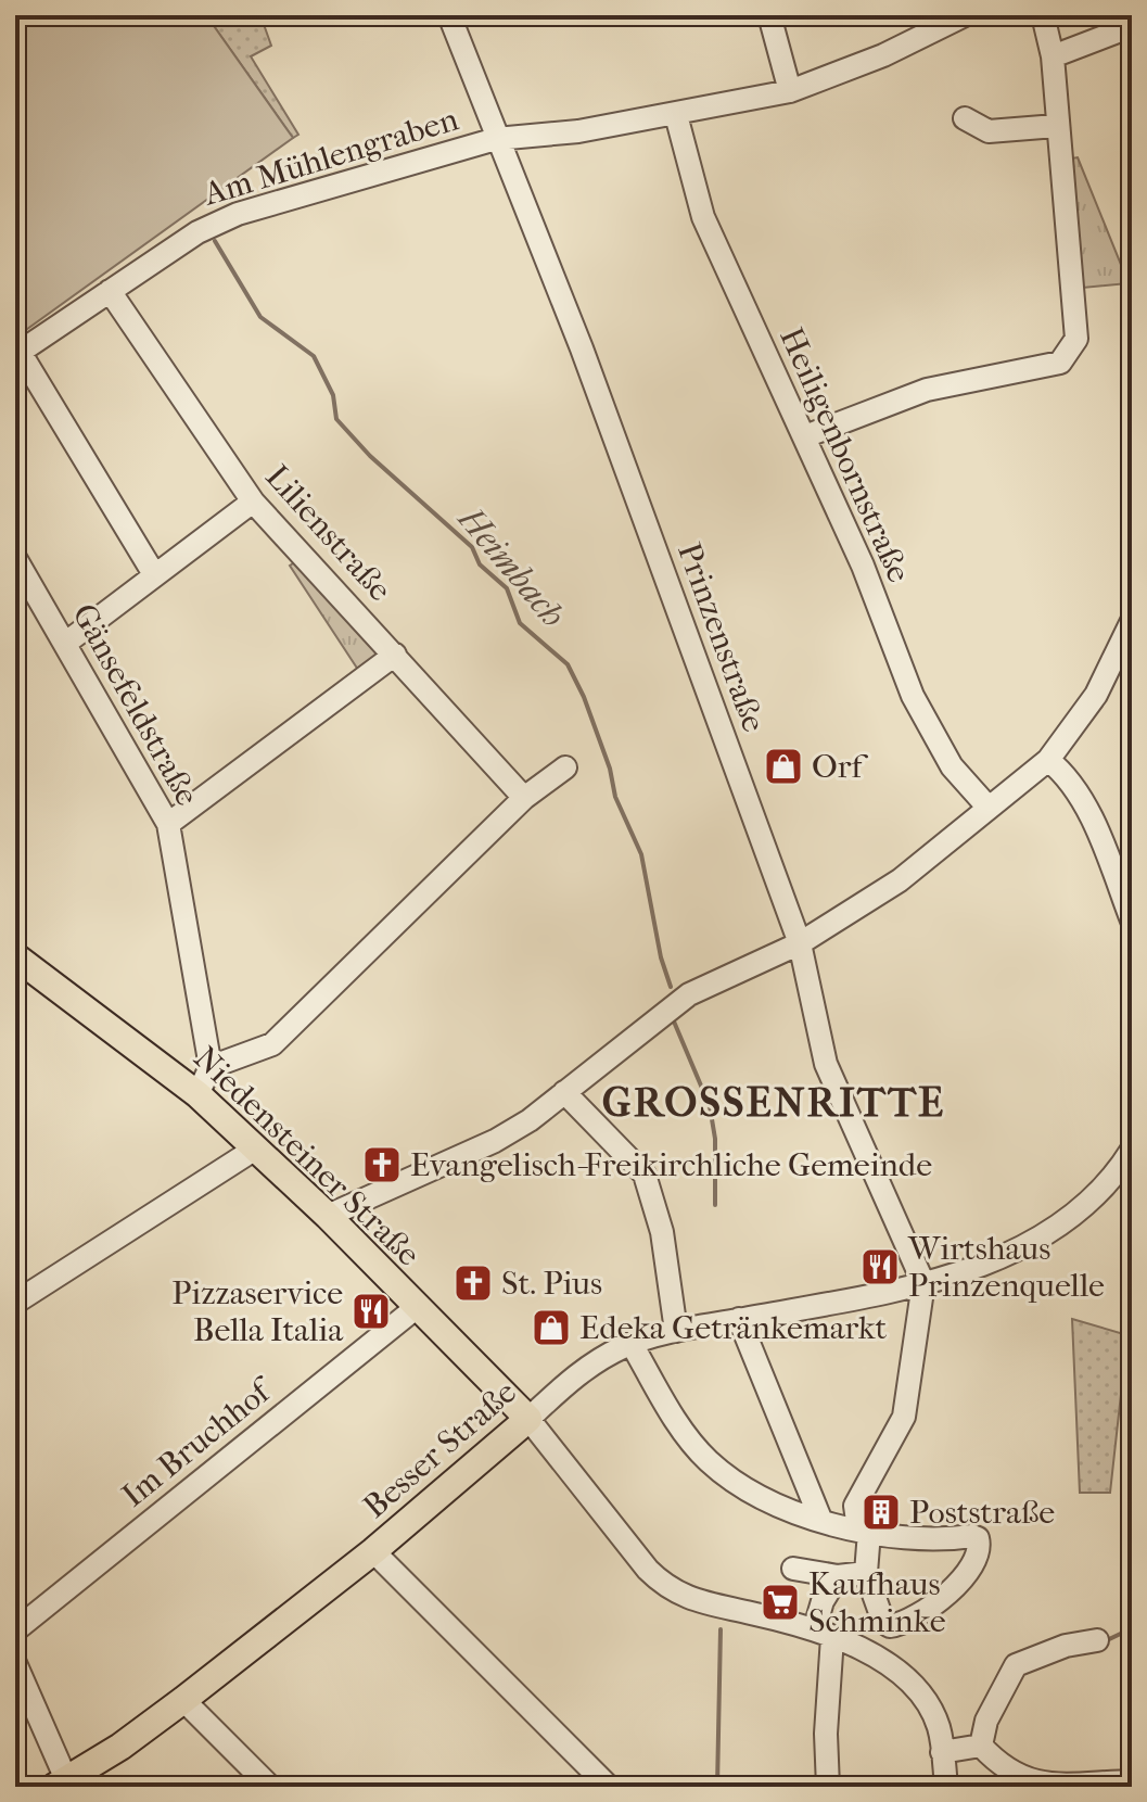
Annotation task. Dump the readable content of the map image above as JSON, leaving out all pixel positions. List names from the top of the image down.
{
  "streets": {
    "main road": ["Niedensteiner Straße", "Besser Straße"],
    "street": [
      "Am Mühlengraben",
      "Heiligenbornstraße",
      "Lilienstraße",
      "Prinzenstraße",
      "Gänsefeldstraße",
      "Im Bruchhof"
    ]
  },
  "crossings": [
    ["Am Mühlengraben", "Heiligenbornstraße"],
    ["Am Mühlengraben", "Lilienstraße"],
    ["Am Mühlengraben", "Prinzenstraße"],
    ["Prinzenstraße", "Besser Straße"],
    ["Niedensteiner Straße", "Im Bruchhof"],
    ["Niedensteiner Straße", "Besser Straße"]
  ],
  "districts": ["GROSSENRITTE"],
  "water": ["Heimbach"],
  "places": {
    "shop": ["Orf", "Edeka Getränkemarkt"],
    "church": ["Evangelisch-Freikirchliche Gemeinde", "St. Pius"],
    "restaurant": ["Wirtshaus Prinzenquelle", "Pizzaservice Bella Italia"],
    "building": ["Poststraße"],
    "supermarket": ["Kaufhaus Schminke"]
  }
}
